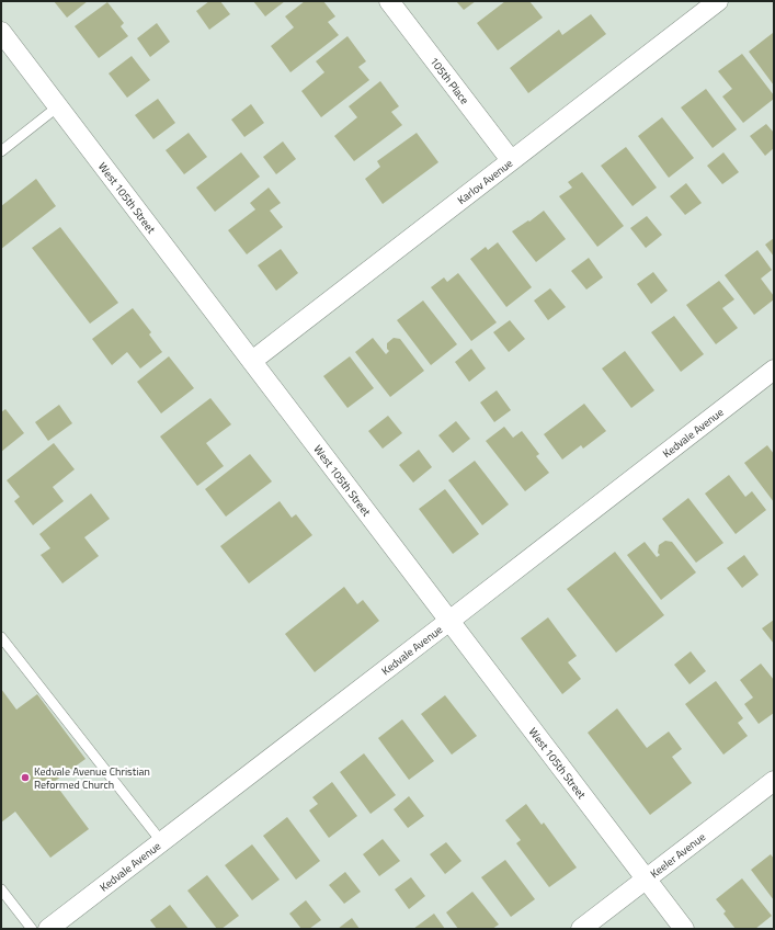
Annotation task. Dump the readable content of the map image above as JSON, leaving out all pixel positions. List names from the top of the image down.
{
  "streets": {
    "street": [
      "105th Place",
      "Karlov Avenue",
      "West 105th Street",
      "Kedvale Avenue",
      "Keeler Avenue"
    ]
  },
  "crossings": [
    ["105th Place", "Karlov Avenue"],
    ["Karlov Avenue", "West 105th Street"],
    ["West 105th Street", "Kedvale Avenue"],
    ["West 105th Street", "Keeler Avenue"]
  ],
  "places": ["Kedvale Avenue Christian Reformed Church"]
}
